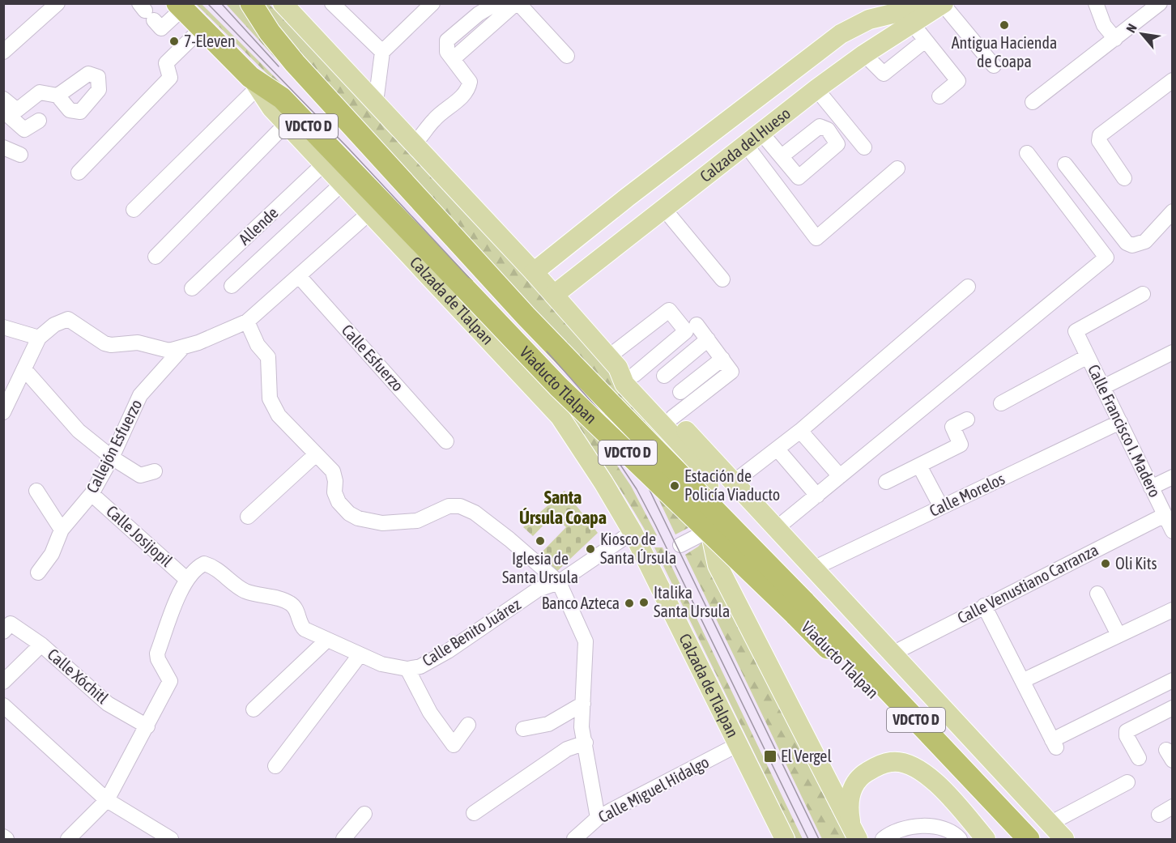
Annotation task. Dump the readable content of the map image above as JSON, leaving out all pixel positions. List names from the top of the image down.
{
  "streets": {
    "highway": ["VDCTO D", "Calzada de Tlalpan", "Viaducto Tlalpan"],
    "main road": ["Calzada del Hueso"],
    "street": [
      "Allende",
      "Calle Esfuerzo",
      "Calle Francisco I. Madero",
      "Callejón Esfuerzo",
      "Calle Morelos",
      "Calle Josijopil",
      "Calle Venustiano Carranza",
      "Calle Benito Juárez",
      "Calle Xóchitl",
      "Calle Miguel Hidalgo"
    ]
  },
  "crossings": [
    ["Allende", "Calzada de Tlalpan"],
    ["Calzada de Tlalpan", "Viaducto Tlalpan"],
    ["Calzada de Tlalpan", "Calle Benito Juárez"],
    ["Calzada de Tlalpan", "Calle Miguel Hidalgo"],
    ["Calle Francisco I. Madero", "Calle Morelos"],
    ["Calle Francisco I. Madero", "Calle Venustiano Carranza"],
    ["Callejón Esfuerzo", "Calle Josijopil"],
    ["Calle Josijopil", "Calle Benito Juárez"]
  ],
  "districts": ["Santa Úrsula Coapa"],
  "places": {
    "other": [
      "Antigua Hacienda de Coapa",
      "7-Eleven",
      "Estación de Policía Viaducto",
      "Iglesia de Santa Ursula",
      "Kiosco de Santa Úrsula",
      "Oli Kits",
      "Italika Santa Ursula",
      "Banco Azteca"
    ],
    "transit": ["El Vergel"]
  },
  "north": "top left"
}
